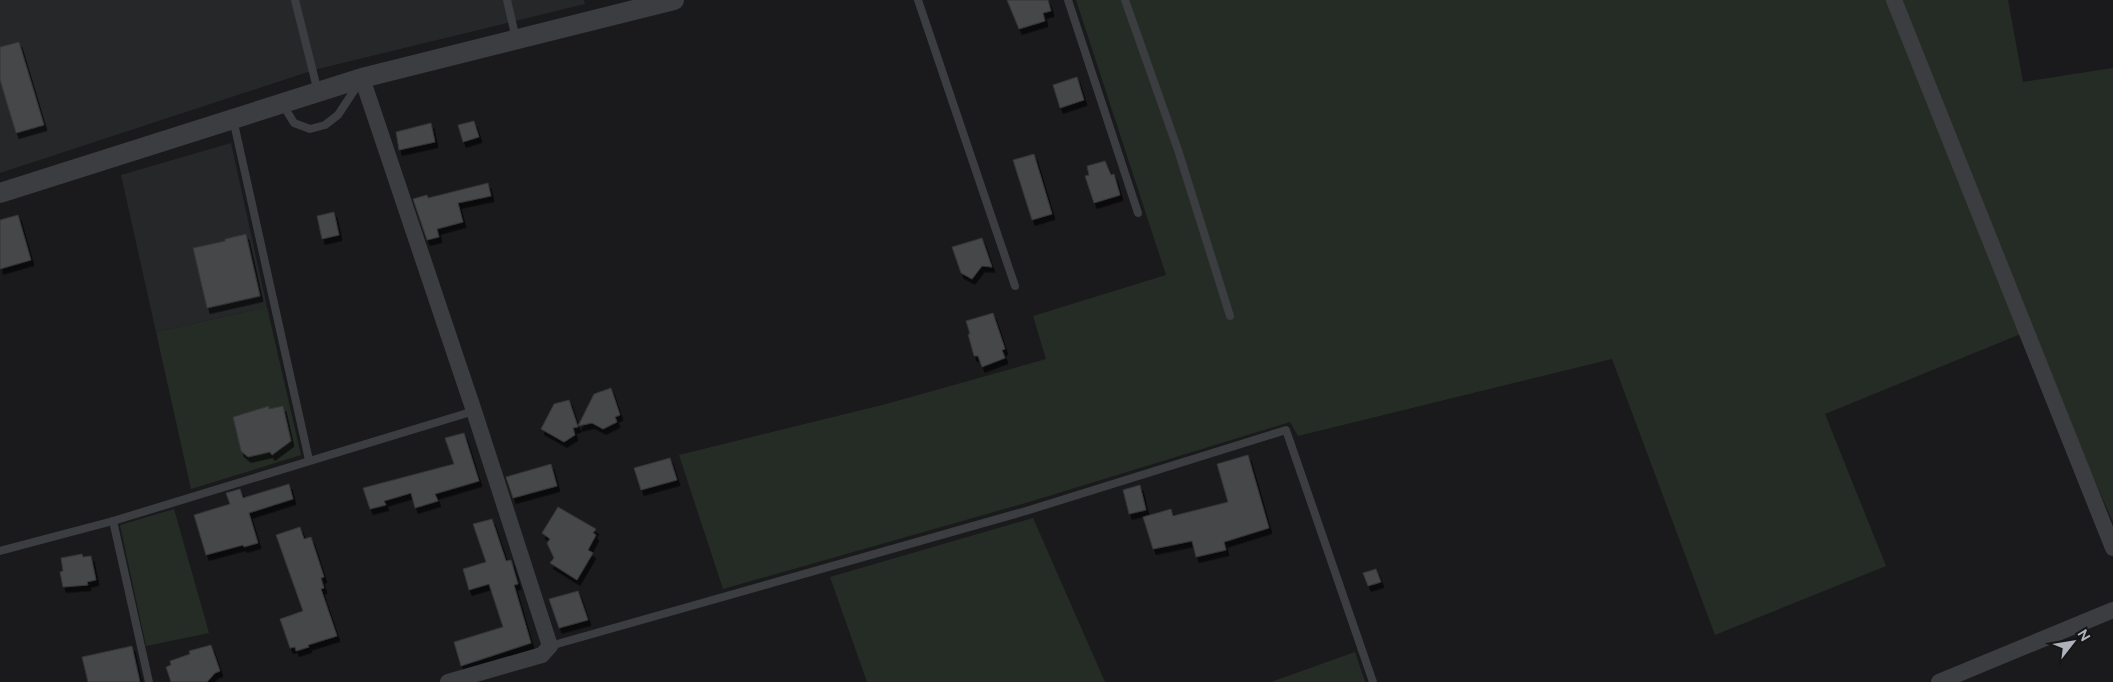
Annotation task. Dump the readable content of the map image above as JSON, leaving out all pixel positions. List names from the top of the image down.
{
  "north": "top right"
}
